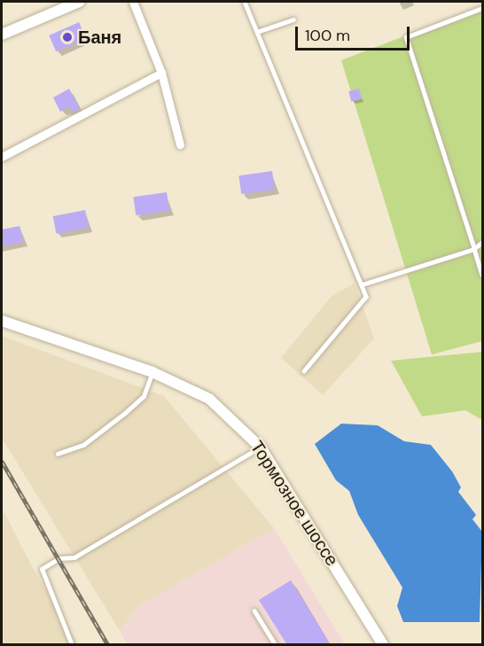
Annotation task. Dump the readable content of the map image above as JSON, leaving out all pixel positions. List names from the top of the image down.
{
  "streets": {
    "street": ["Тормозное шоссе"]
  },
  "places": ["Баня"],
  "scale_bar": "100 m"
}
